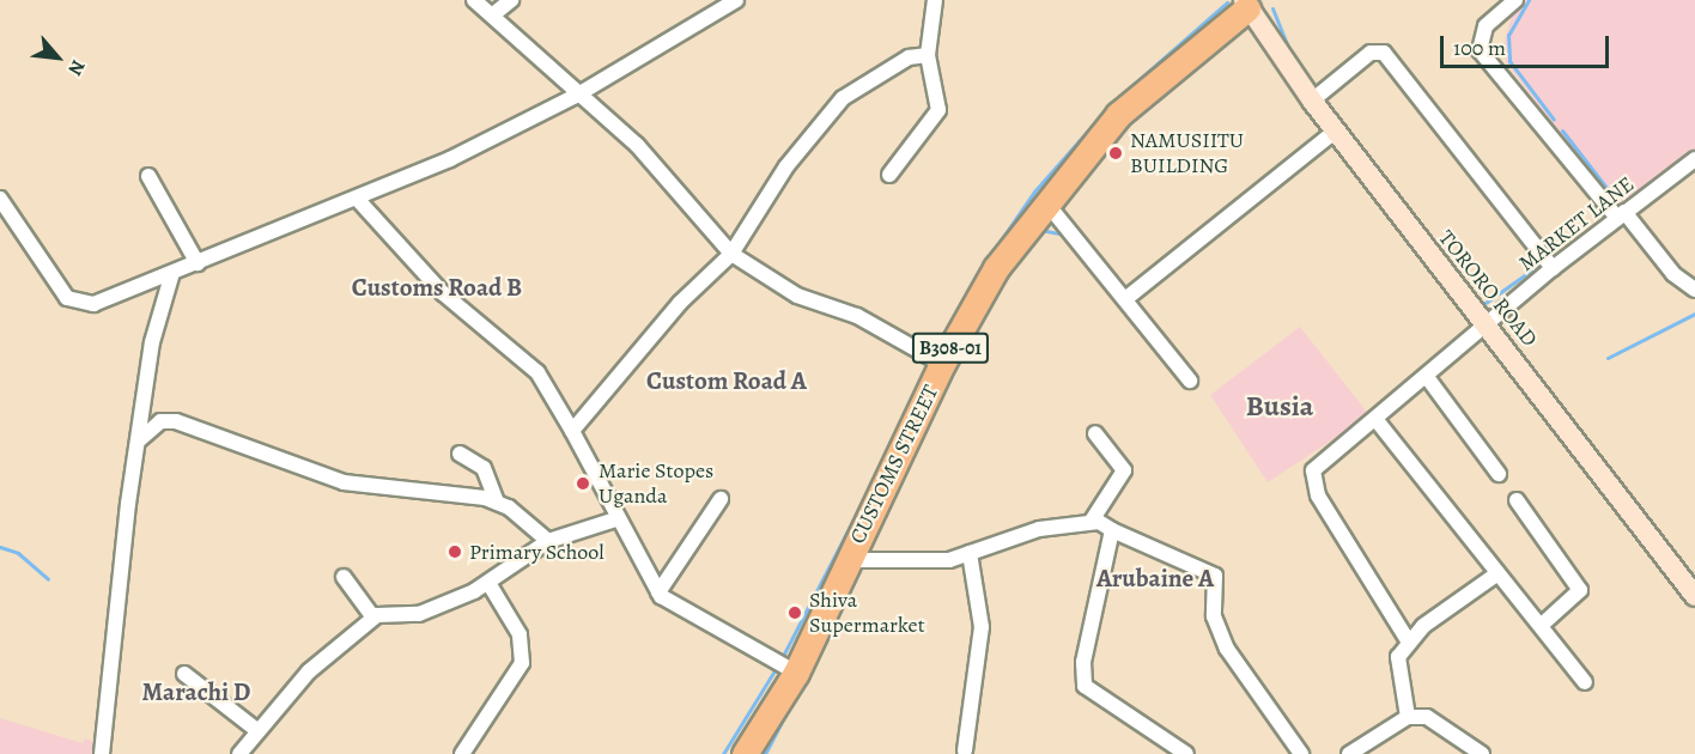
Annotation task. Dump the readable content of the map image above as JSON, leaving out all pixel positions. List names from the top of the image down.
{
  "streets": {
    "highway": ["B308-01", "CUSTOMS STREET"],
    "main road": ["TORORO ROAD"],
    "street": ["MARKET LANE"]
  },
  "crossings": [
    ["MARKET LANE", "TORORO ROAD"],
    ["TORORO ROAD", "CUSTOMS STREET"]
  ],
  "districts": [
    "Customs Road B",
    "Custom Road A",
    "Busia",
    "Arubaine A",
    "Marachi D"
  ],
  "places": [
    "NAMUSIITU BUILDING",
    "Marie Stopes Uganda",
    "Primary School",
    "Shiva Supermarket"
  ],
  "scale_bar": "100 m",
  "north": "bottom right"
}
